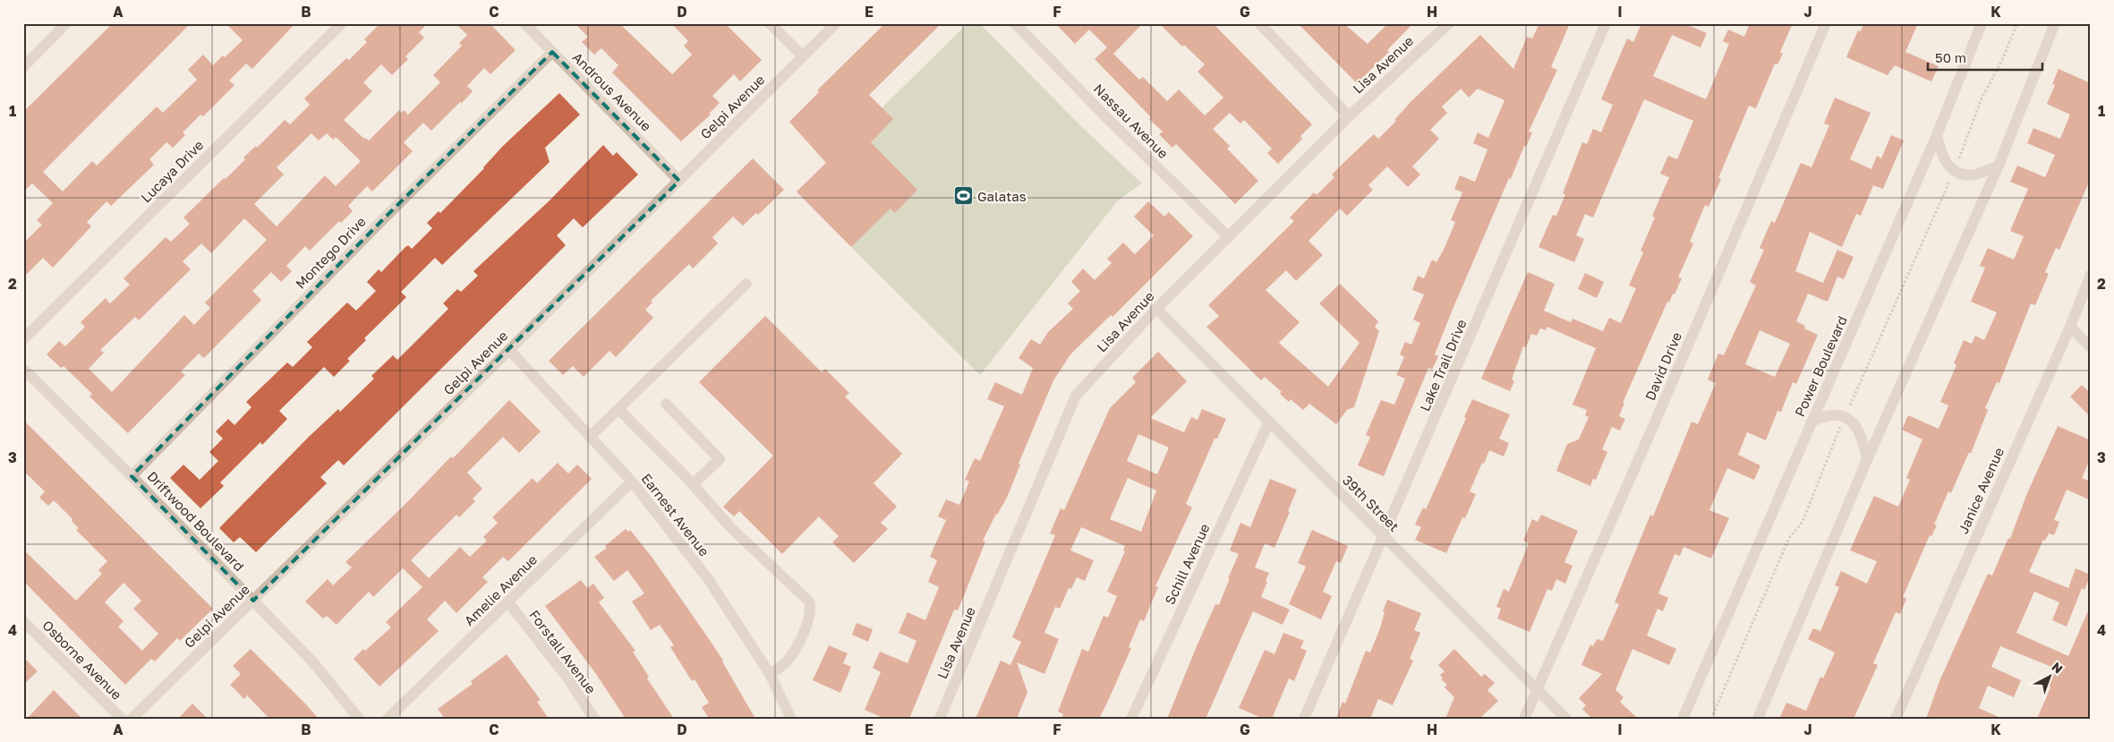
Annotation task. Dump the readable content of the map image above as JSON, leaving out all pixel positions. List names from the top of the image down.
{
  "streets": {
    "street": [
      "Lisa Avenue",
      "Androus Avenue",
      "Gelpi Avenue",
      "Nassau Avenue",
      "Lucaya Drive",
      "Montego Drive",
      "Lake Trail Drive",
      "David Drive",
      "Power Boulevard",
      "Janice Avenue",
      "39th Street",
      "Earnest Avenue",
      "Driftwood Boulevard",
      "Schill Avenue",
      "Amelie Avenue",
      "Forstall Avenue",
      "Osborne Avenue"
    ]
  },
  "crossings": [
    ["Lisa Avenue", "Nassau Avenue"],
    ["Lisa Avenue", "39th Street"],
    ["Androus Avenue", "Gelpi Avenue"],
    ["Androus Avenue", "Montego Drive"],
    ["Gelpi Avenue", "Earnest Avenue"],
    ["Gelpi Avenue", "Driftwood Boulevard"],
    ["Montego Drive", "Driftwood Boulevard"],
    ["Lake Trail Drive", "39th Street"],
    ["David Drive", "39th Street"],
    ["39th Street", "Schill Avenue"],
    ["Earnest Avenue", "Amelie Avenue"],
    ["Amelie Avenue", "Forstall Avenue"]
  ],
  "places": {
    "sports": ["Galatas"]
  },
  "scale_bar": "50 m",
  "north": "top right",
  "grid": {
    "columns": [
      "A",
      "B",
      "C",
      "D",
      "E",
      "F",
      "G",
      "H",
      "I",
      "J",
      "K"
    ],
    "rows": [
      "1",
      "2",
      "3",
      "4"
    ]
  }
}
